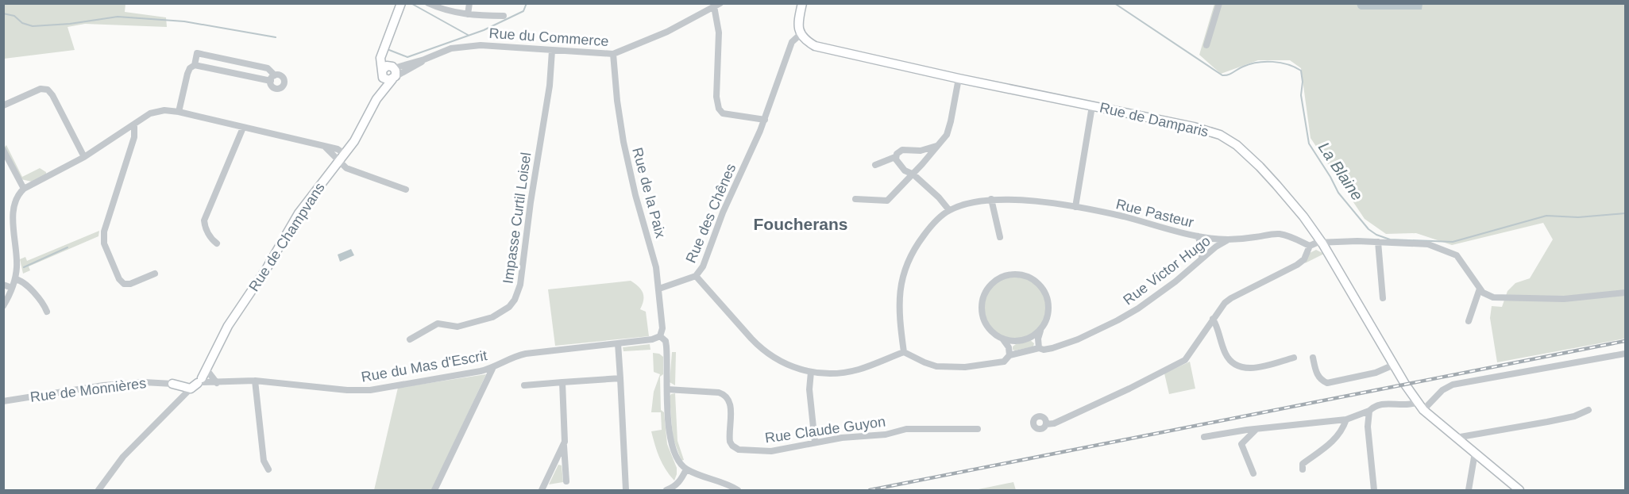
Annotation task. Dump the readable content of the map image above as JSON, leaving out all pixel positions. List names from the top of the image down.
{
  "streets": {
    "main road": ["Rue de Damparis", "Rue de Champvans", "Rue de Monnières"],
    "street": [
      "Rue du Commerce",
      "Rue de la Paix",
      "Rue des Chênes",
      "Rue Pasteur",
      "Impasse Curtil Loisel",
      "Rue Victor Hugo",
      "Rue du Mas d'Escrit",
      "Rue Claude Guyon"
    ]
  },
  "crossings": [
    ["Rue du Commerce", "Rue de la Paix"],
    ["Rue du Commerce", "Impasse Curtil Loisel"],
    ["Rue du Commerce", "Rue de Champvans"],
    ["Rue de Damparis", "Rue des Chênes"],
    ["Rue de la Paix", "Rue du Mas d'Escrit"],
    ["Rue des Chênes", "Rue Pasteur"],
    ["Rue des Chênes", "Rue Victor Hugo"],
    ["Rue Pasteur", "Rue Victor Hugo"],
    ["Rue de Champvans", "Rue du Mas d'Escrit"],
    ["Rue de Champvans", "Rue de Monnières"],
    ["Rue du Mas d'Escrit", "Rue de Monnières"]
  ],
  "districts": ["Foucherans"],
  "water": ["La Blaine"]
}
